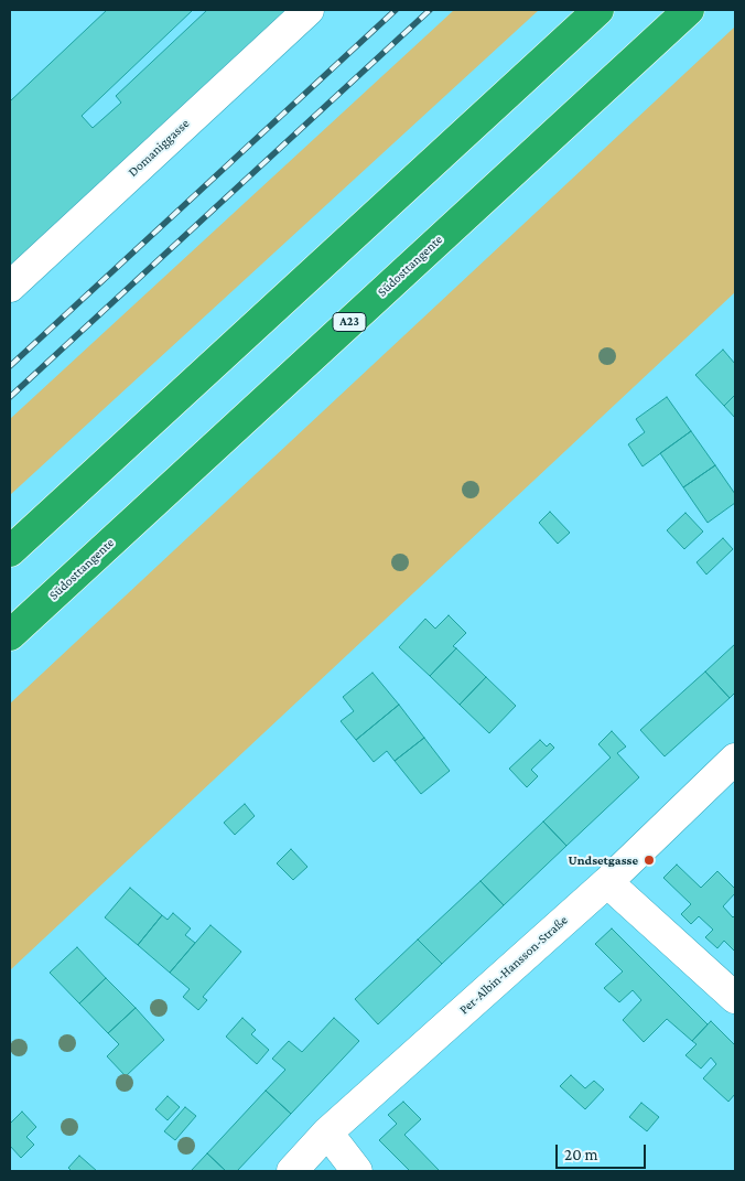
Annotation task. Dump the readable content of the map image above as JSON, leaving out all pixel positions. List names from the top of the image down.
{
  "streets": {
    "highway": ["Südosttangente", "A23"],
    "street": ["Domaniggasse", "Per-Albin-Hansson-Straße"]
  },
  "places": ["Undsetgasse"],
  "scale_bar": "20 m"
}
